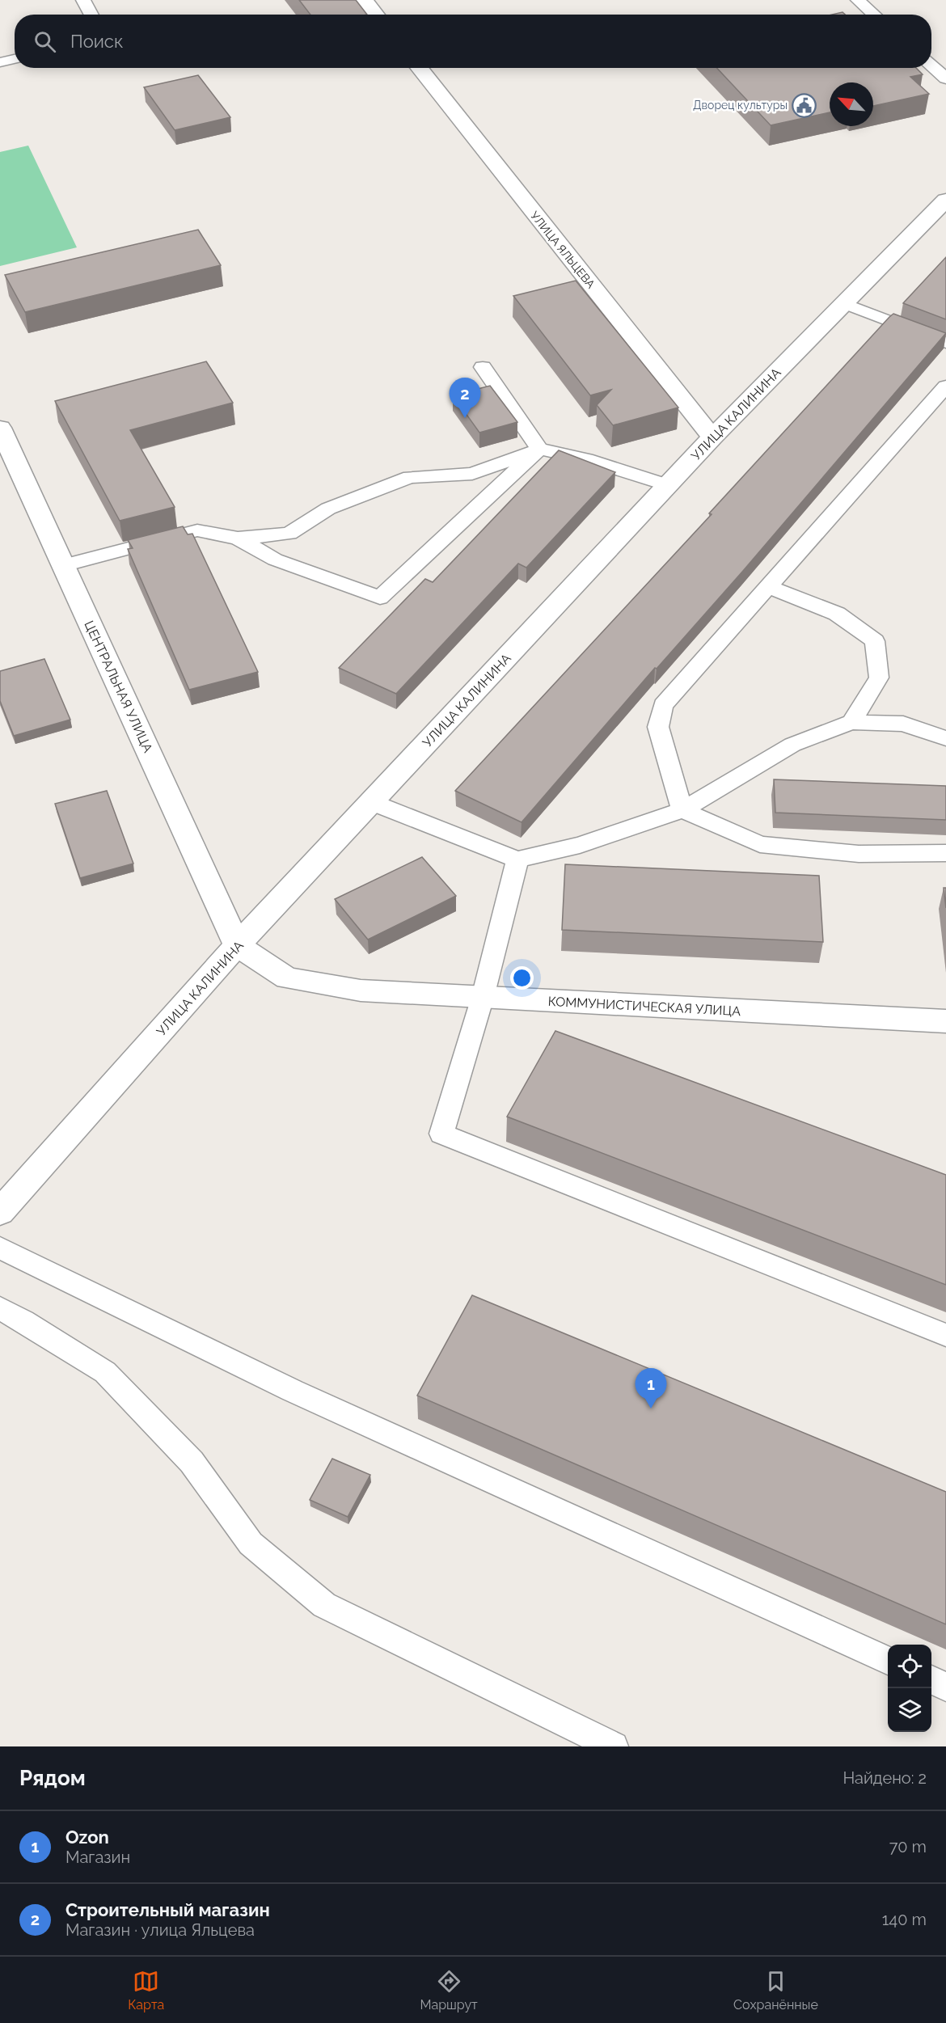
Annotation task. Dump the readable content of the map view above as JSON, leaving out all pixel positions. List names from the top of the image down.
{
  "streets": {
    "street": [
      "УЛИЦА ЯЛЬЦЕВА",
      "УЛИЦА КАЛИНИНА",
      "ЦЕНТРАЛЬНАЯ УЛИЦА",
      "КОММУНИСТИЧЕСКАЯ УЛИЦА"
    ]
  },
  "crossings": [
    ["УЛИЦА ЯЛЬЦЕВА", "УЛИЦА КАЛИНИНА"],
    ["УЛИЦА КАЛИНИНА", "ЦЕНТРАЛЬНАЯ УЛИЦА"],
    ["УЛИЦА КАЛИНИНА", "КОММУНИСТИЧЕСКАЯ УЛИЦА"],
    ["ЦЕНТРАЛЬНАЯ УЛИЦА", "КОММУНИСТИЧЕСКАЯ УЛИЦА"]
  ],
  "places": {
    "public building": ["Дворец культуры"]
  },
  "north": "top left",
  "page": {
    "search": "Поиск",
    "pins": ["2", "1"],
    "heading": ["Рядом", "Найдено: 2"],
    "list": [
      {
        "mark": "1",
        "name": "Ozon",
        "note": "Магазин",
        "value": "70 m"
      },
      {
        "mark": "2",
        "name": "Строительный магазин",
        "note": "Магазин · улица Яльцева",
        "value": "140 m"
      }
    ],
    "nav": ["Карта", "Маршрут", "Сохранённые"]
  }
}
